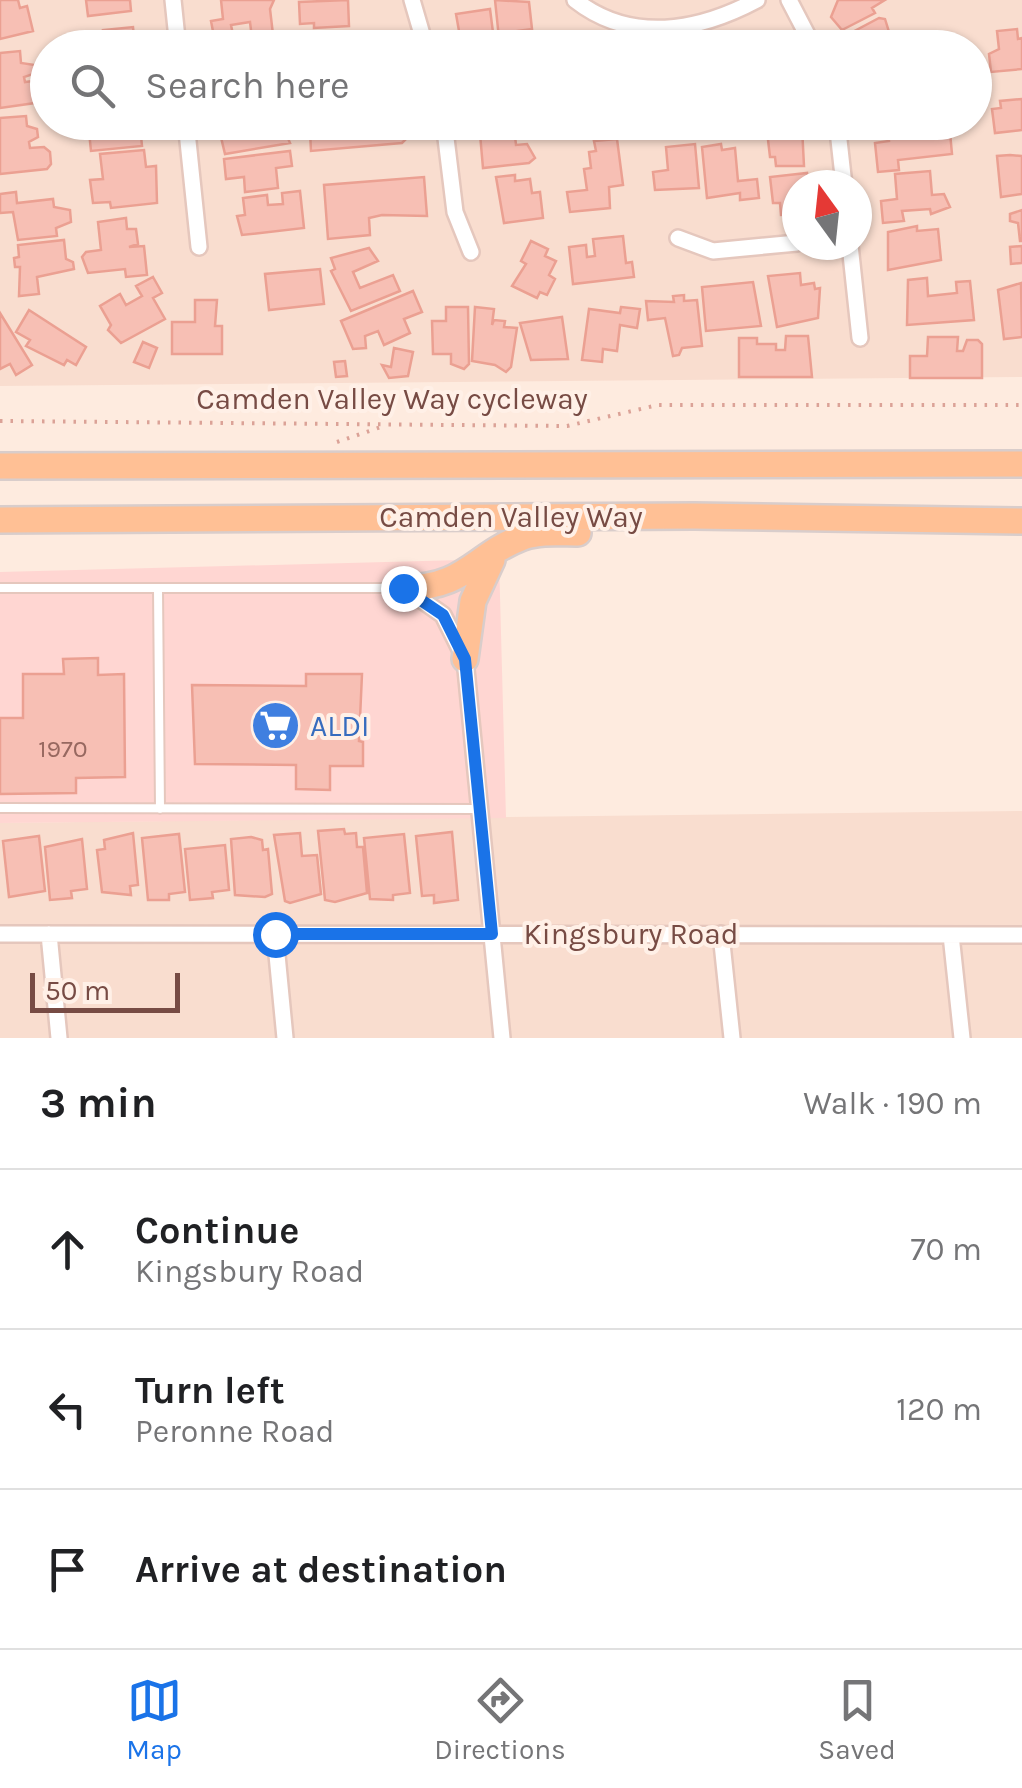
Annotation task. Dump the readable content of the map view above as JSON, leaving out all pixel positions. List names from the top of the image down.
{
  "streets": {
    "main road": ["Camden Valley Way"],
    "street": ["Kingsbury Road"],
    "path": ["Camden Valley Way cycleway"]
  },
  "places": {
    "supermarket": ["ALDI"]
  },
  "house_numbers": ["1970"],
  "scale_bar": "50 m",
  "north": "top",
  "page": {
    "search": "Search here",
    "scale": "50 m",
    "heading": ["3 min", "Walk · 190 m"],
    "list": [
      ["Continue", "Kingsbury Road", "70 m"],
      ["Turn left", "Peronne Road", "120 m"],
      "Arrive at destination"
    ],
    "nav": ["Map", "Directions", "Saved"]
  }
}
